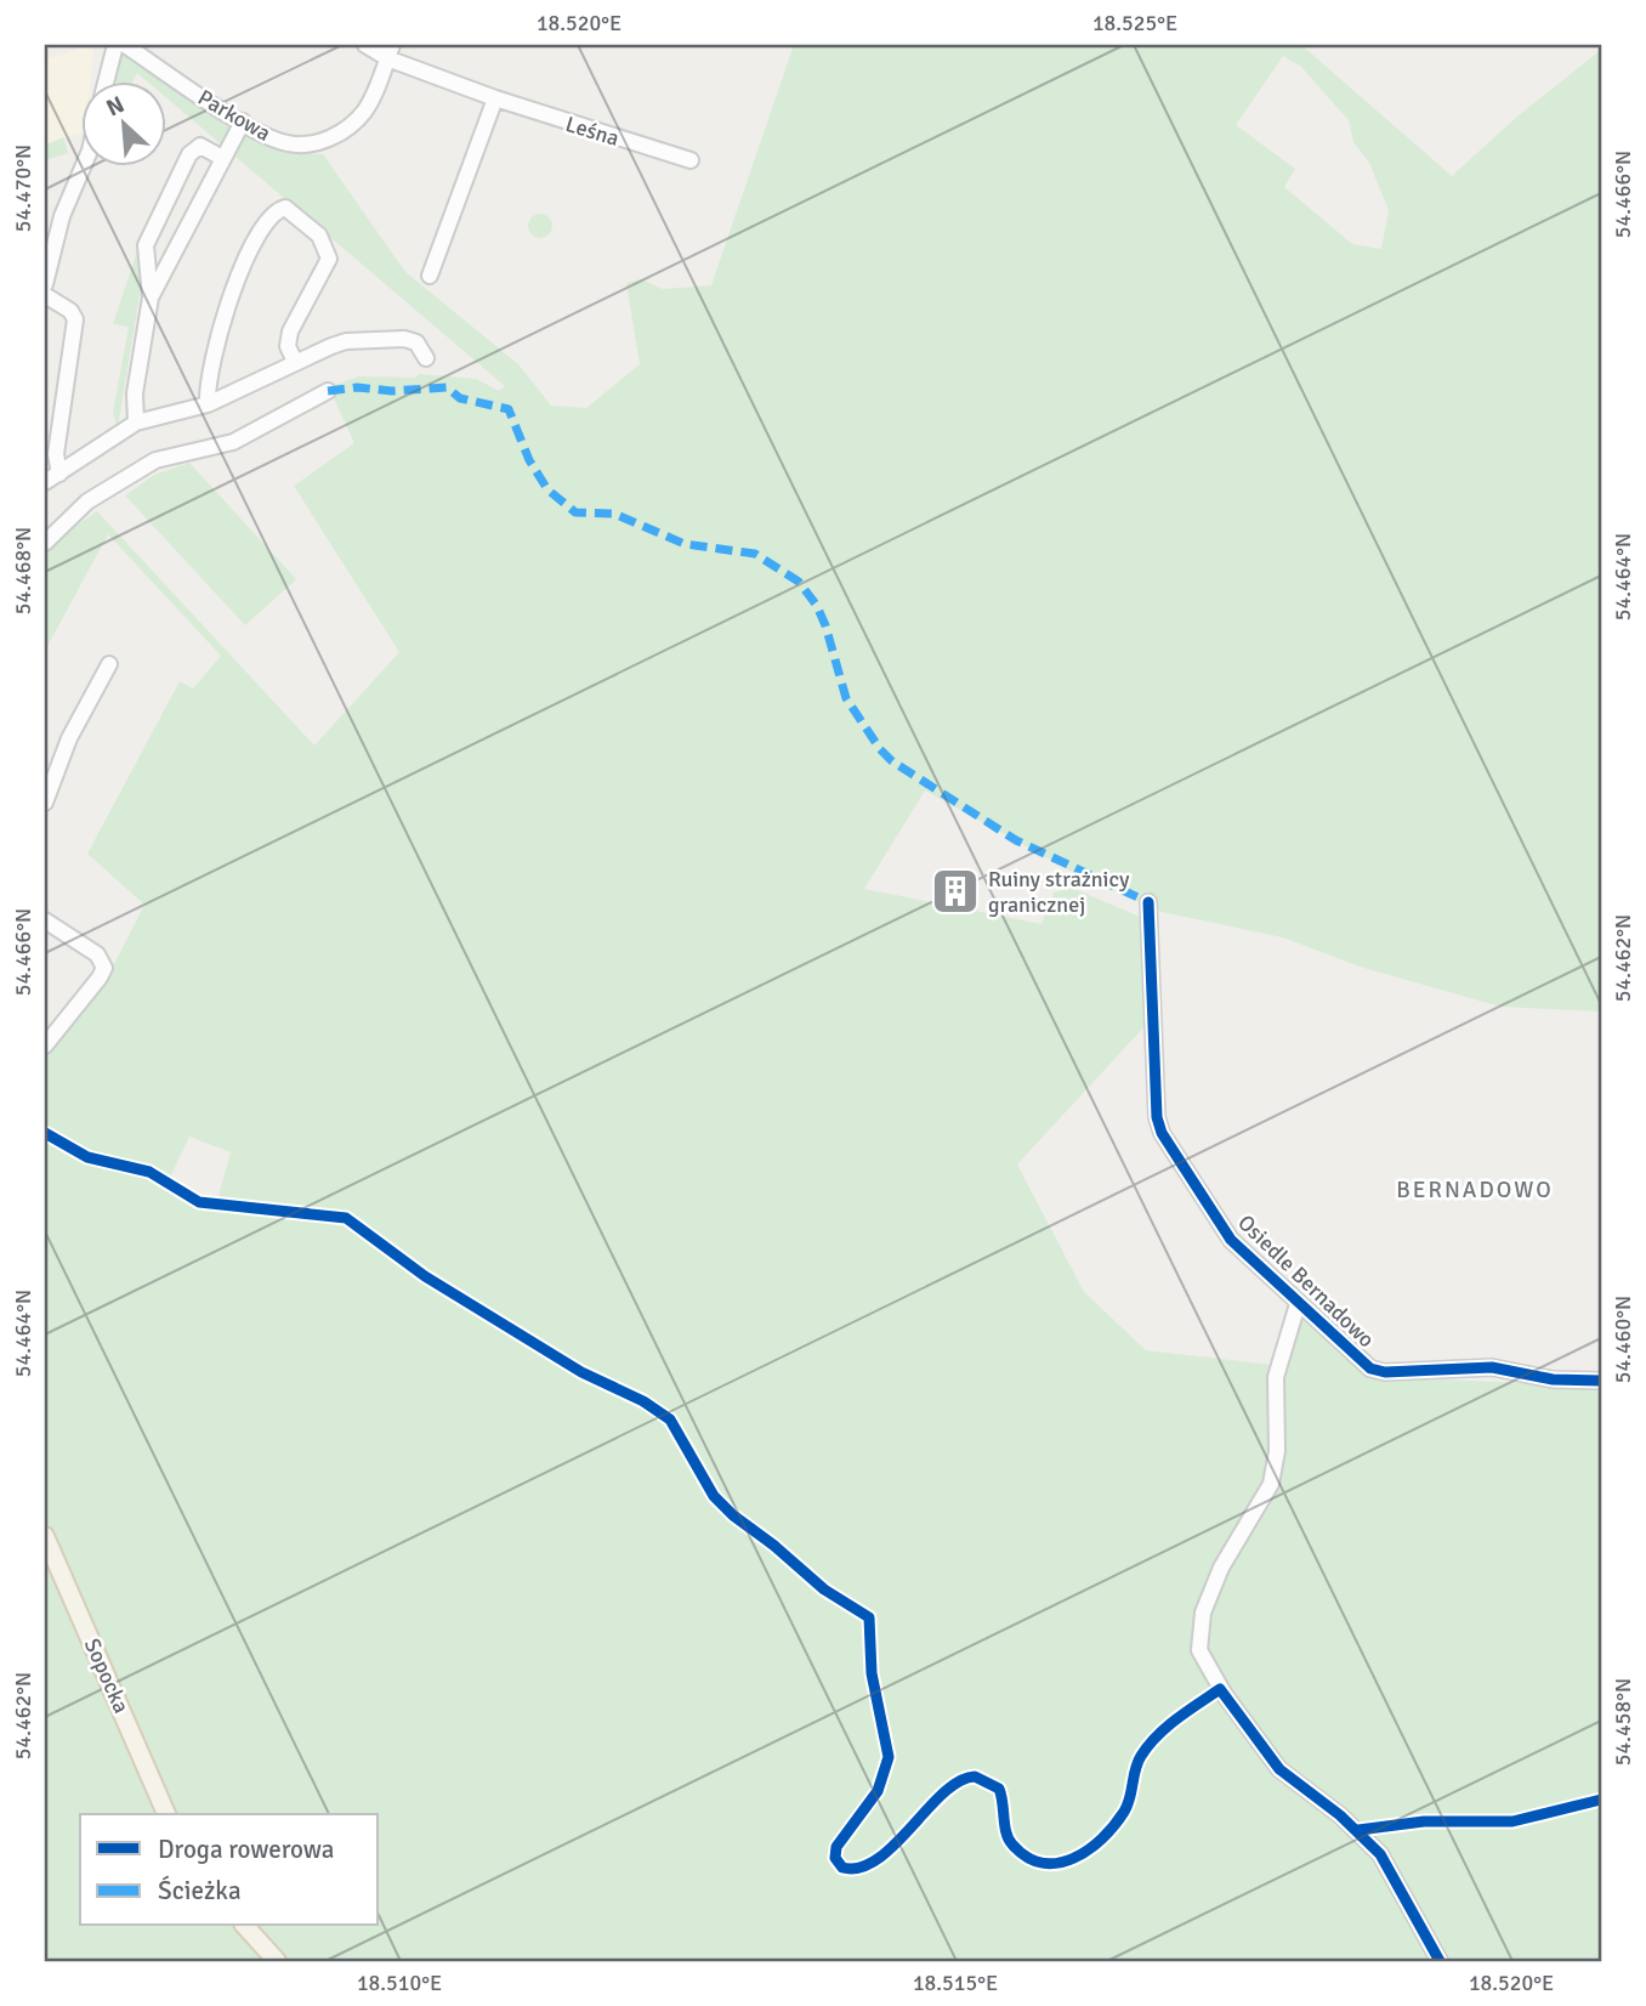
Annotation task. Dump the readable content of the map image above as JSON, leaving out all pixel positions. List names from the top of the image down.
{
  "streets": {
    "main road": ["Sopocka"],
    "street": ["Parkowa", "Leśna", "Osiedle Bernadowo"]
  },
  "crossings": [
    ["Parkowa", "Leśna"]
  ],
  "districts": ["BERNADOWO"],
  "places": {
    "building": ["Ruiny strażnicy granicznej"]
  },
  "legend": ["Droga rowerowa", "Ścieżka"],
  "north": "top left",
  "coordinates": [
    "18.520°E",
    "18.525°E",
    "54.470°N",
    "54.466°N",
    "54.468°N",
    "54.464°N",
    "54.462°N",
    "54.460°N",
    "54.458°N",
    "18.510°E",
    "18.515°E"
  ]
}
